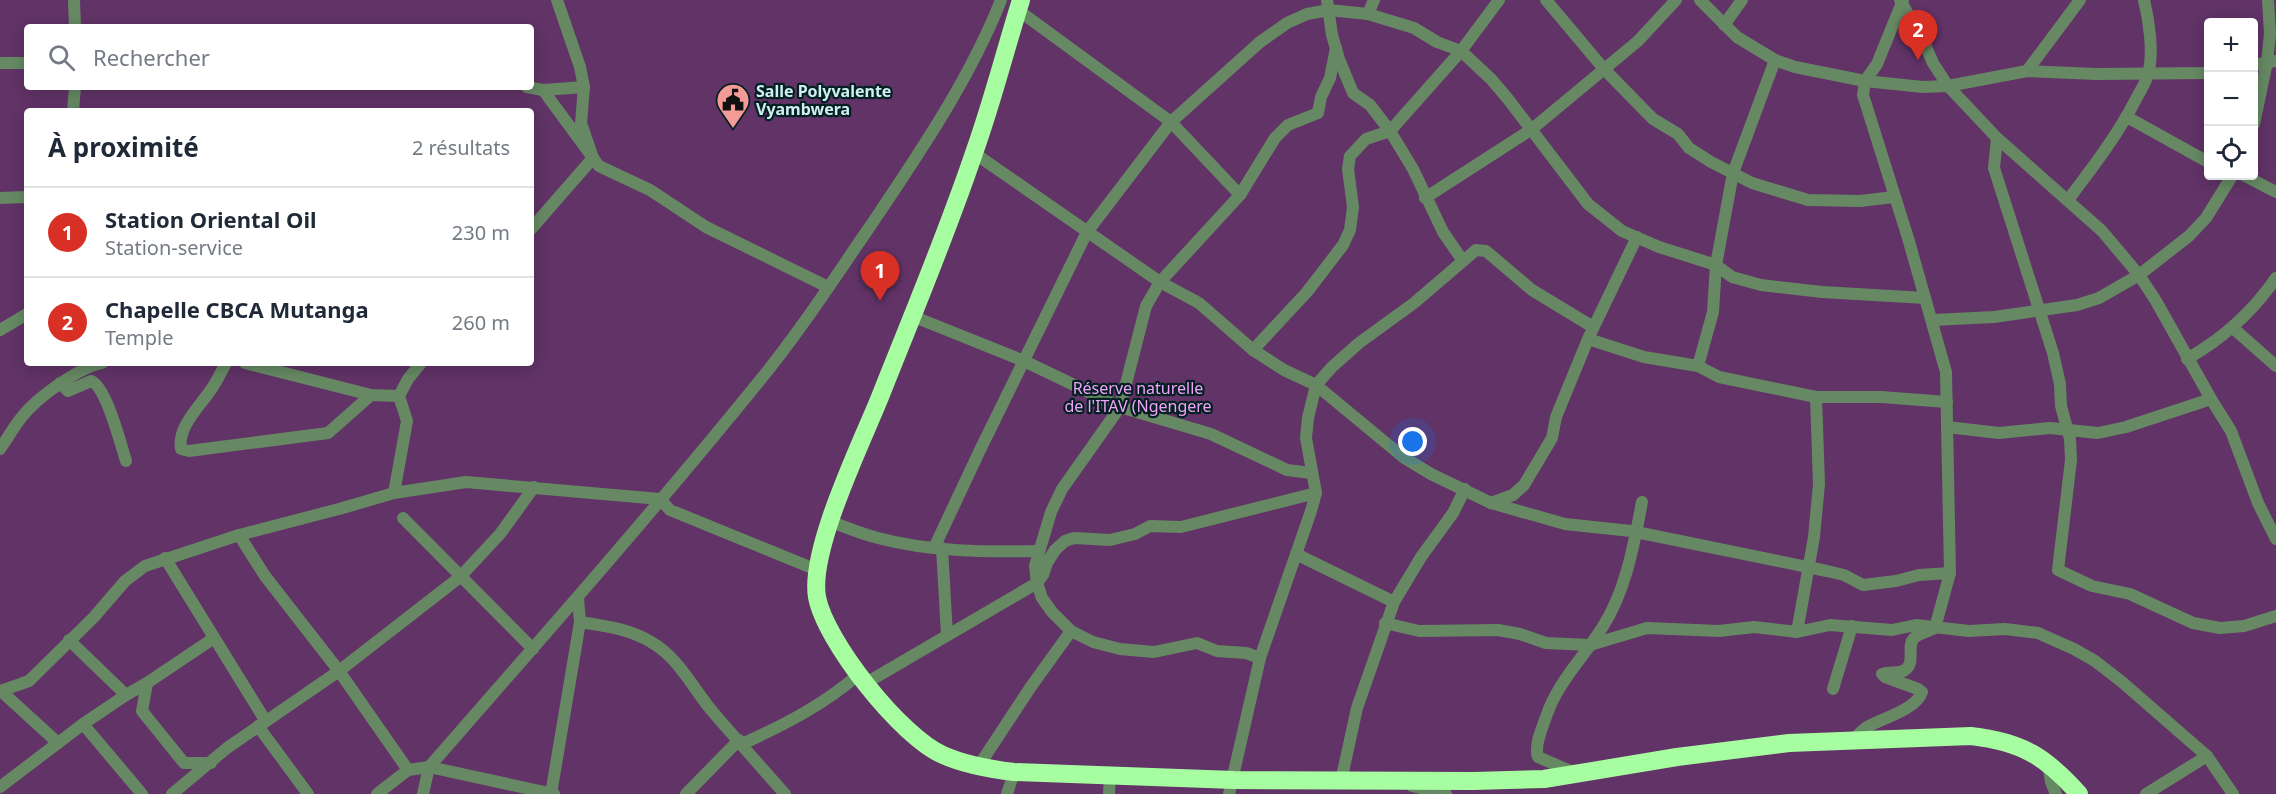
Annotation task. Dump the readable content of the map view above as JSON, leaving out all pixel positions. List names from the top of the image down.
{
  "parks": ["Réserve naturelle de l'ITAV (Ngengere"],
  "places": {
    "public building": ["Salle Polyvalente Vyambwera"]
  },
  "page": {
    "pins": ["2", "1"],
    "map_buttons": ["+", "−"],
    "search": "Rechercher",
    "heading": ["À proximité", "2 résultats"],
    "list": [
      {
        "mark": "1",
        "name": "Station Oriental Oil",
        "note": "Station-service",
        "value": "230 m"
      },
      {
        "mark": "2",
        "name": "Chapelle CBCA Mutanga",
        "note": "Temple",
        "value": "260 m"
      }
    ]
  }
}
